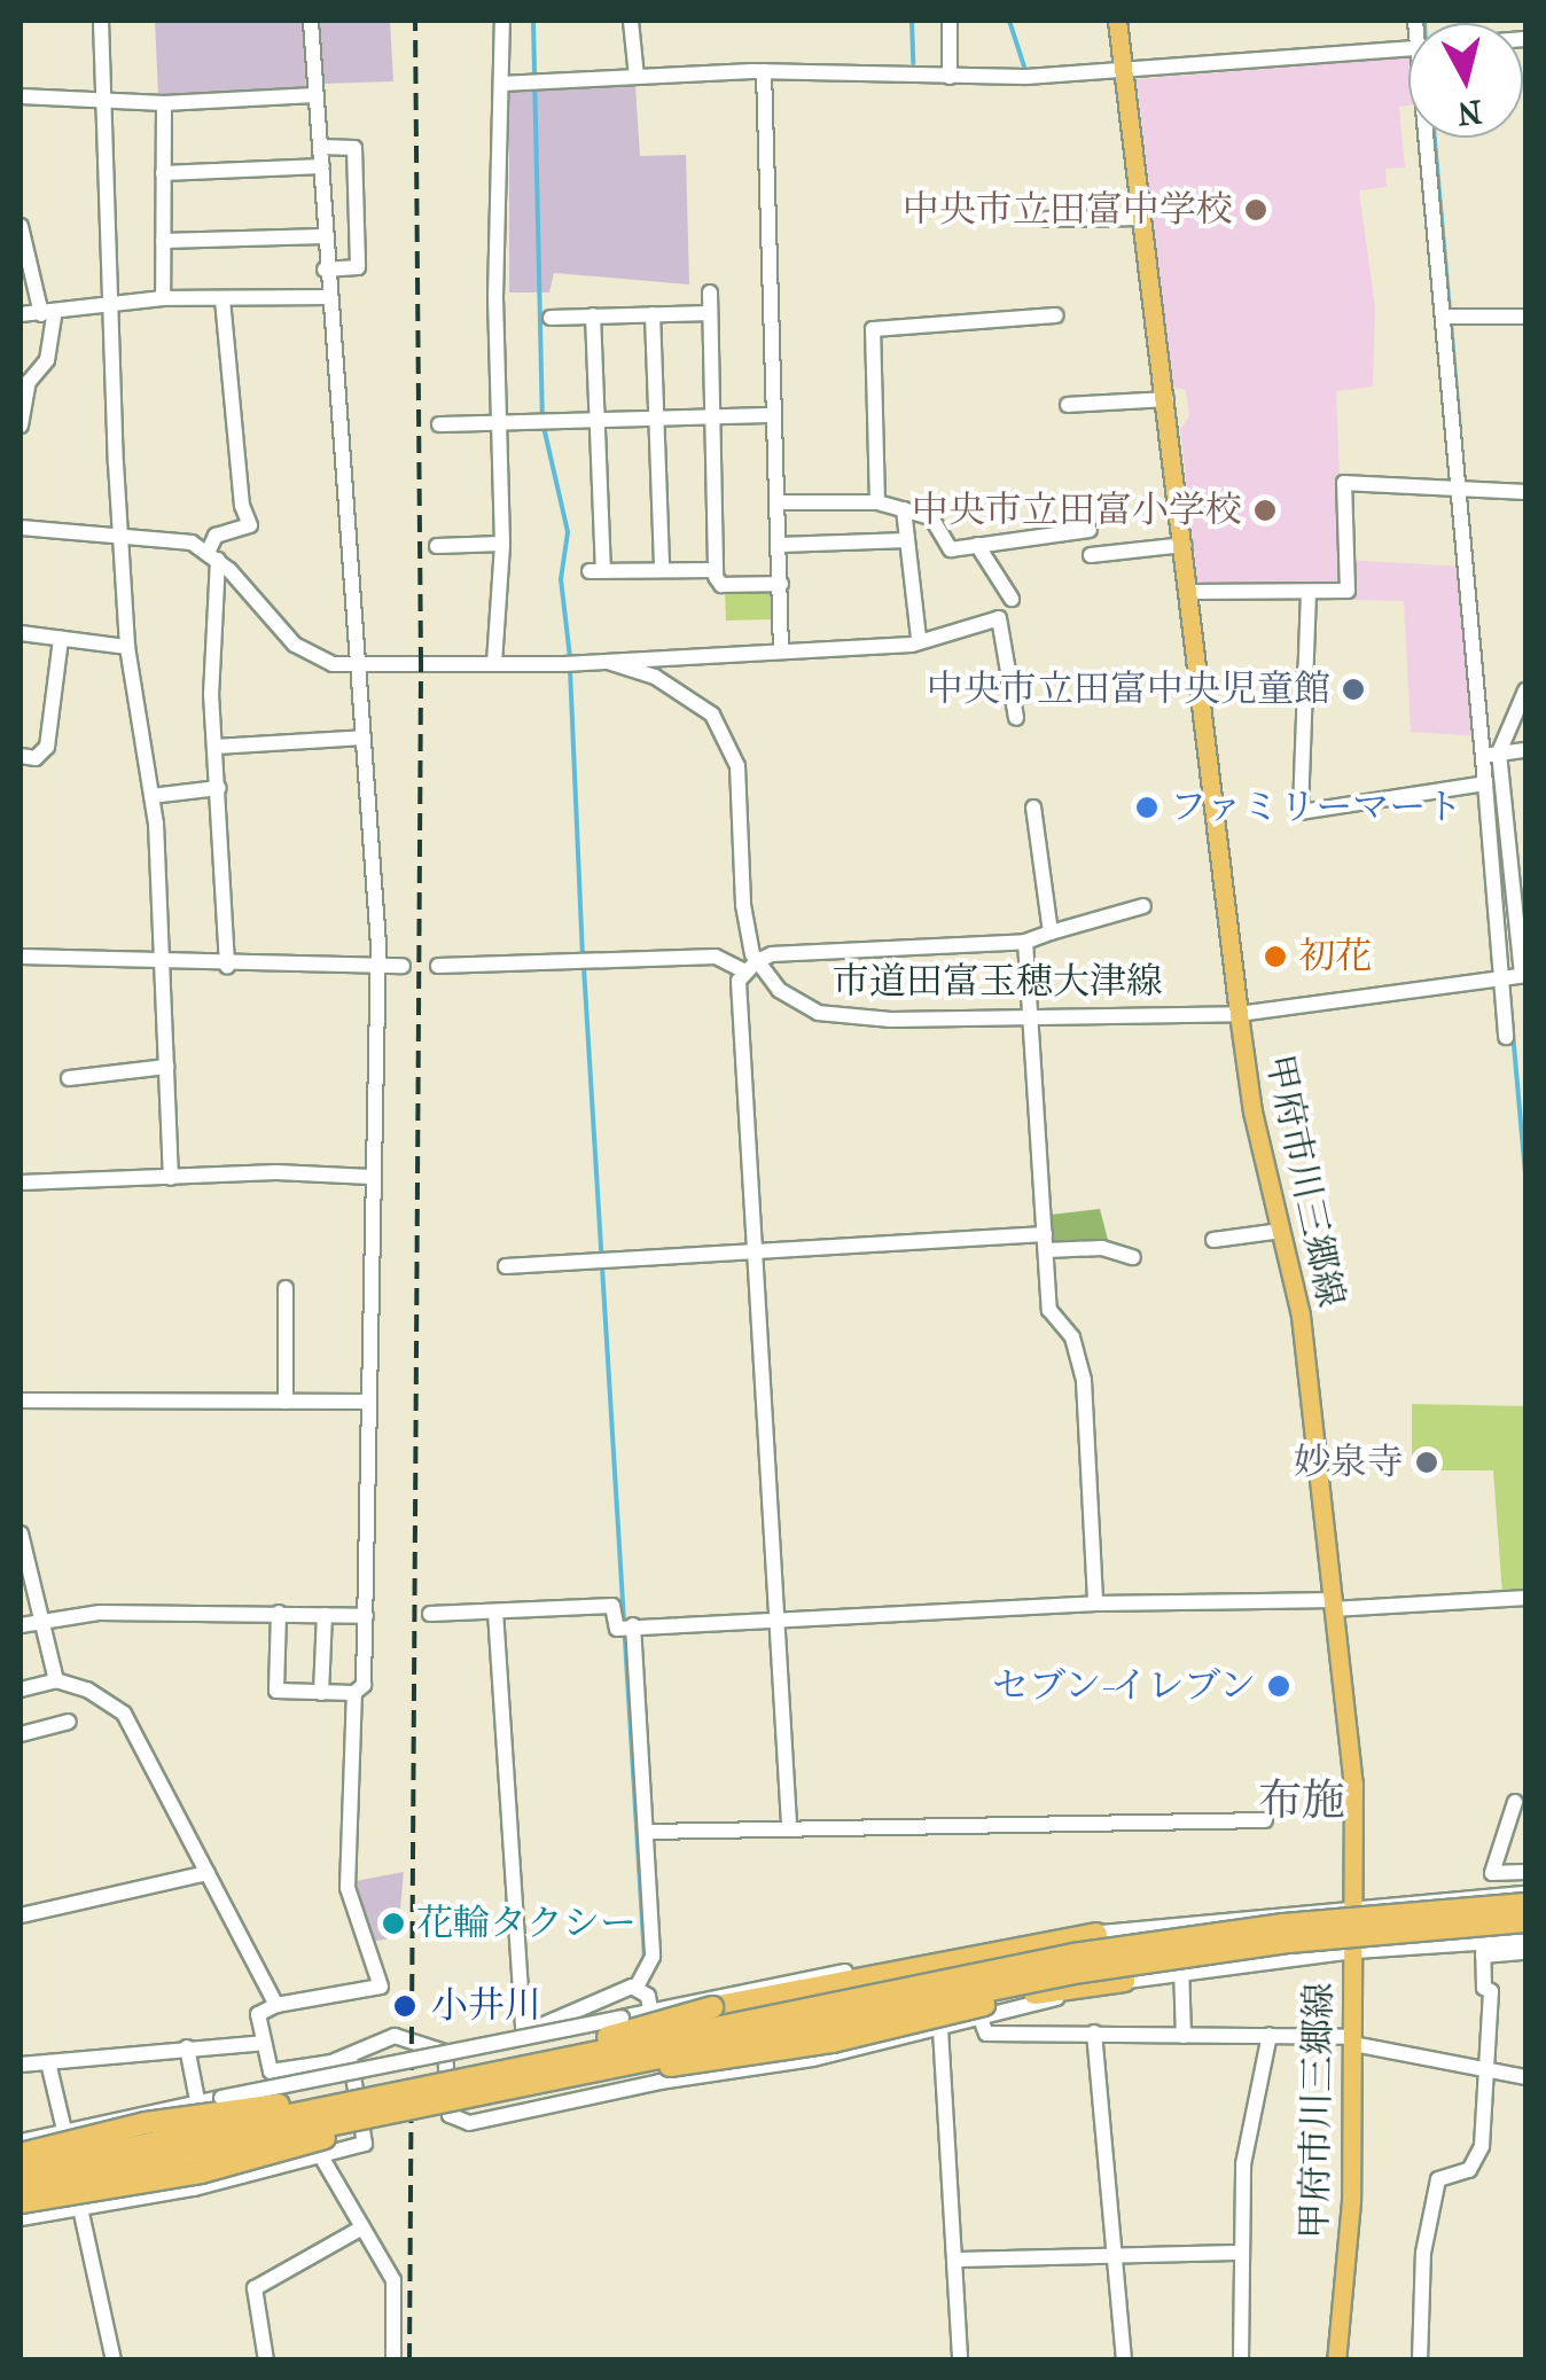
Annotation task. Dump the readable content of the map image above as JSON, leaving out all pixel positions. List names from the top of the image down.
{
  "streets": {
    "main road": ["甲府市川三郷線"],
    "street": ["市道田富玉穂大津線"]
  },
  "crossings": [
    ["市道田富玉穂大津線", "甲府市川三郷線"]
  ],
  "districts": ["布施"],
  "places": [
    "中央市立田富中学校",
    "中央市立田富小学校",
    "中央市立田富中央児童館",
    "ファミリーマート",
    "初花",
    "妙泉寺",
    "セブン-イレブン",
    "花輪タクシー",
    "小井川"
  ],
  "north": "bottom"
}
